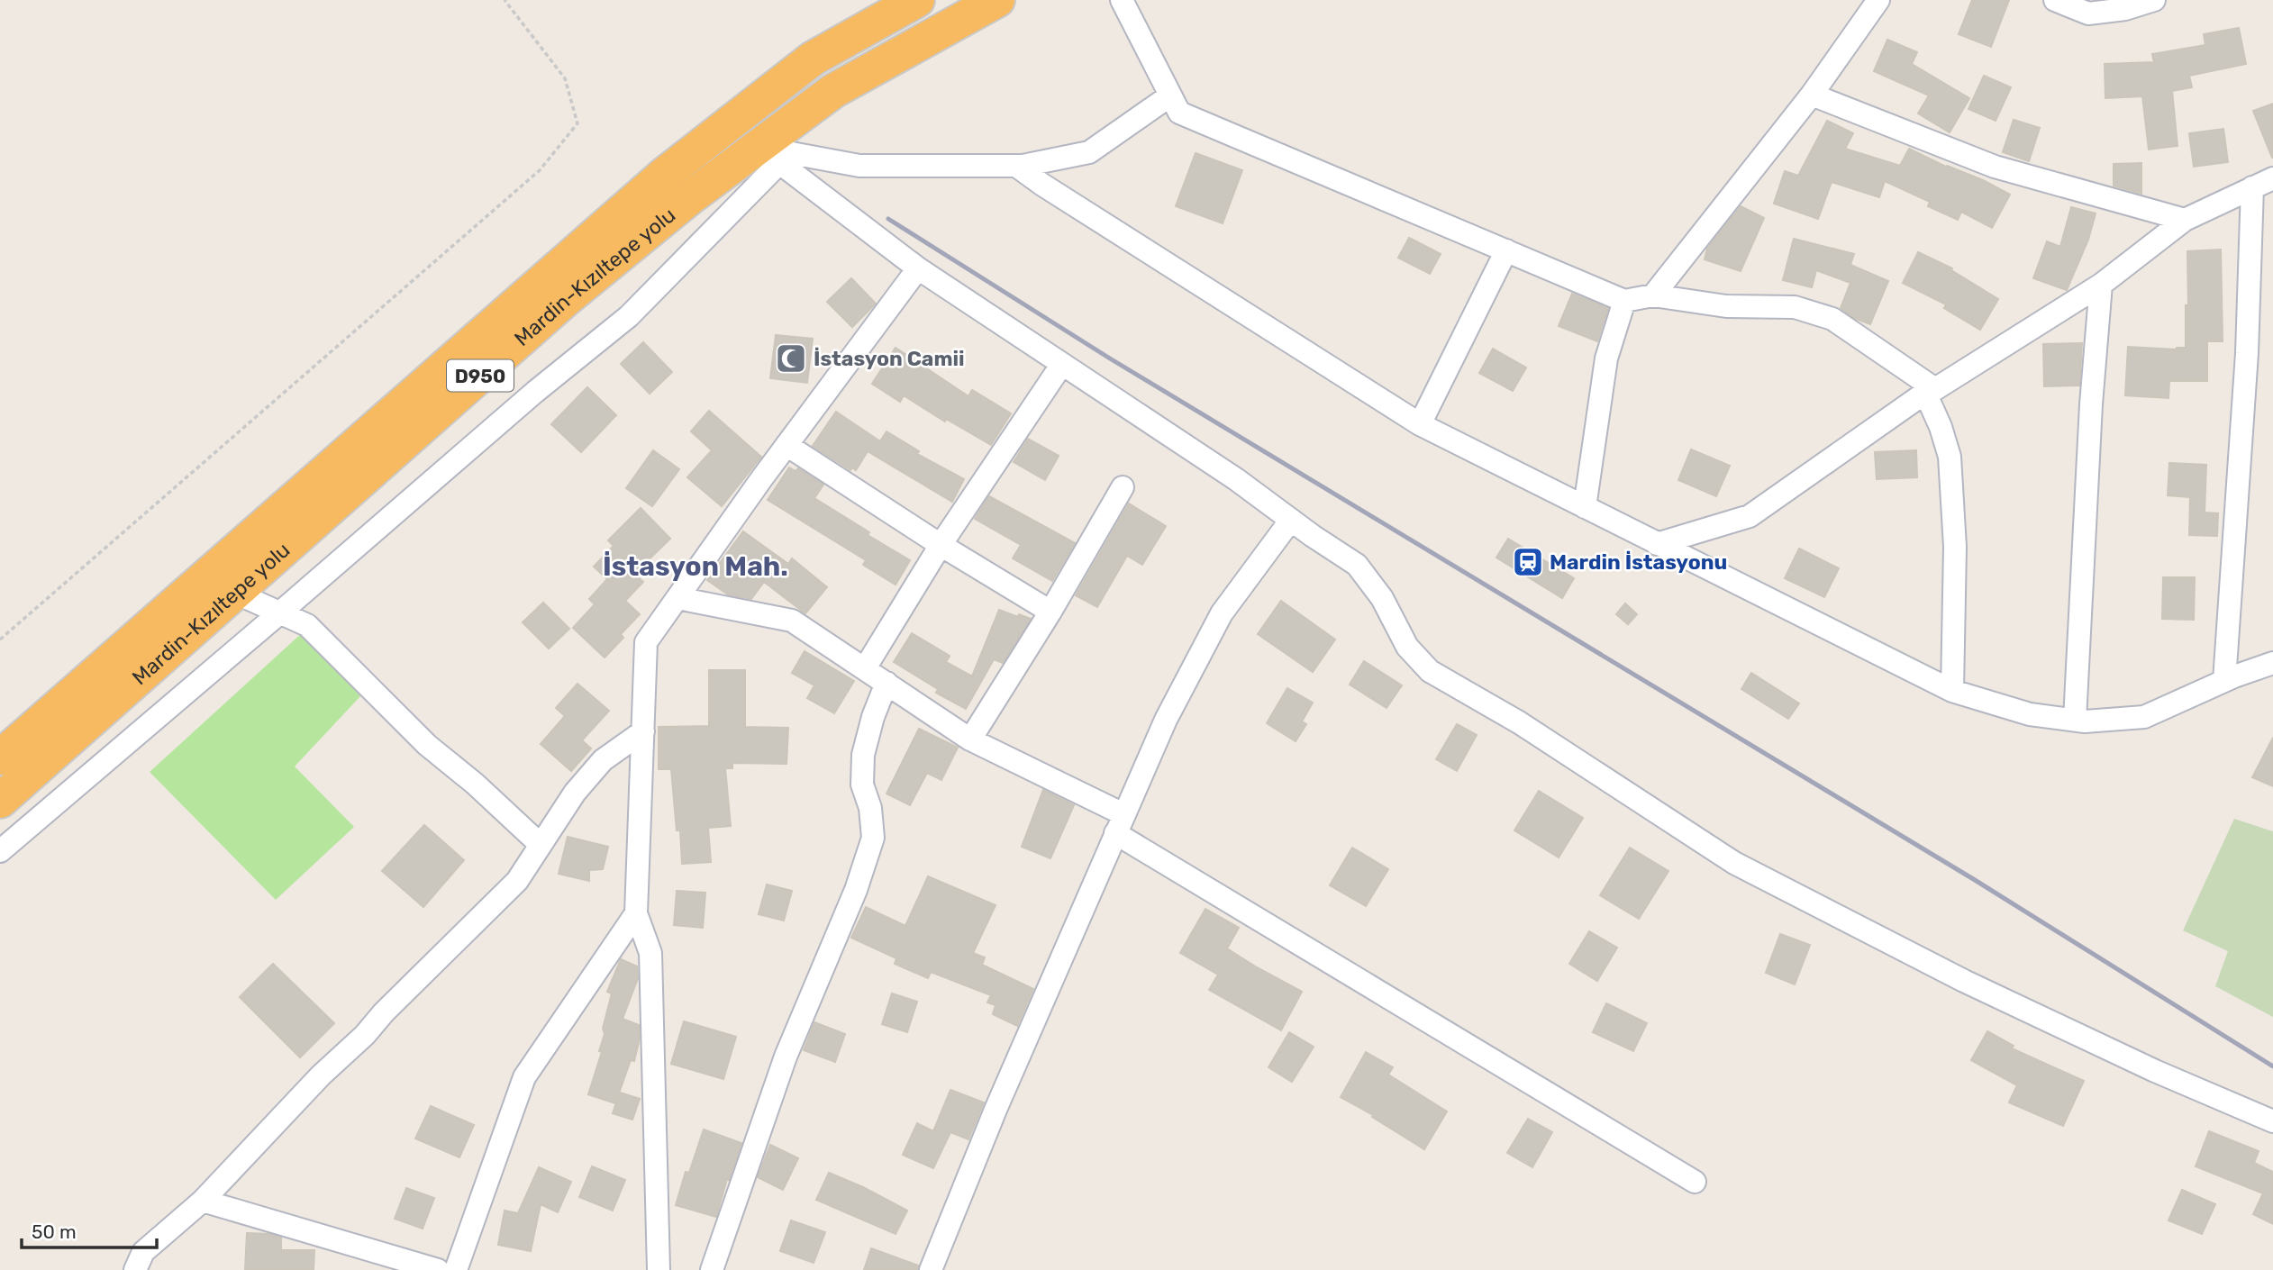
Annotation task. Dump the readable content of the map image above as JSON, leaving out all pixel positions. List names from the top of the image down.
{
  "streets": {
    "highway": ["Mardin-Kızıltepe yolu", "D950"]
  },
  "districts": ["İstasyon Mah."],
  "places": {
    "mosque": ["İstasyon Camii"],
    "station": ["Mardin İstasyonu"]
  },
  "scale_bar": "50 m"
}
